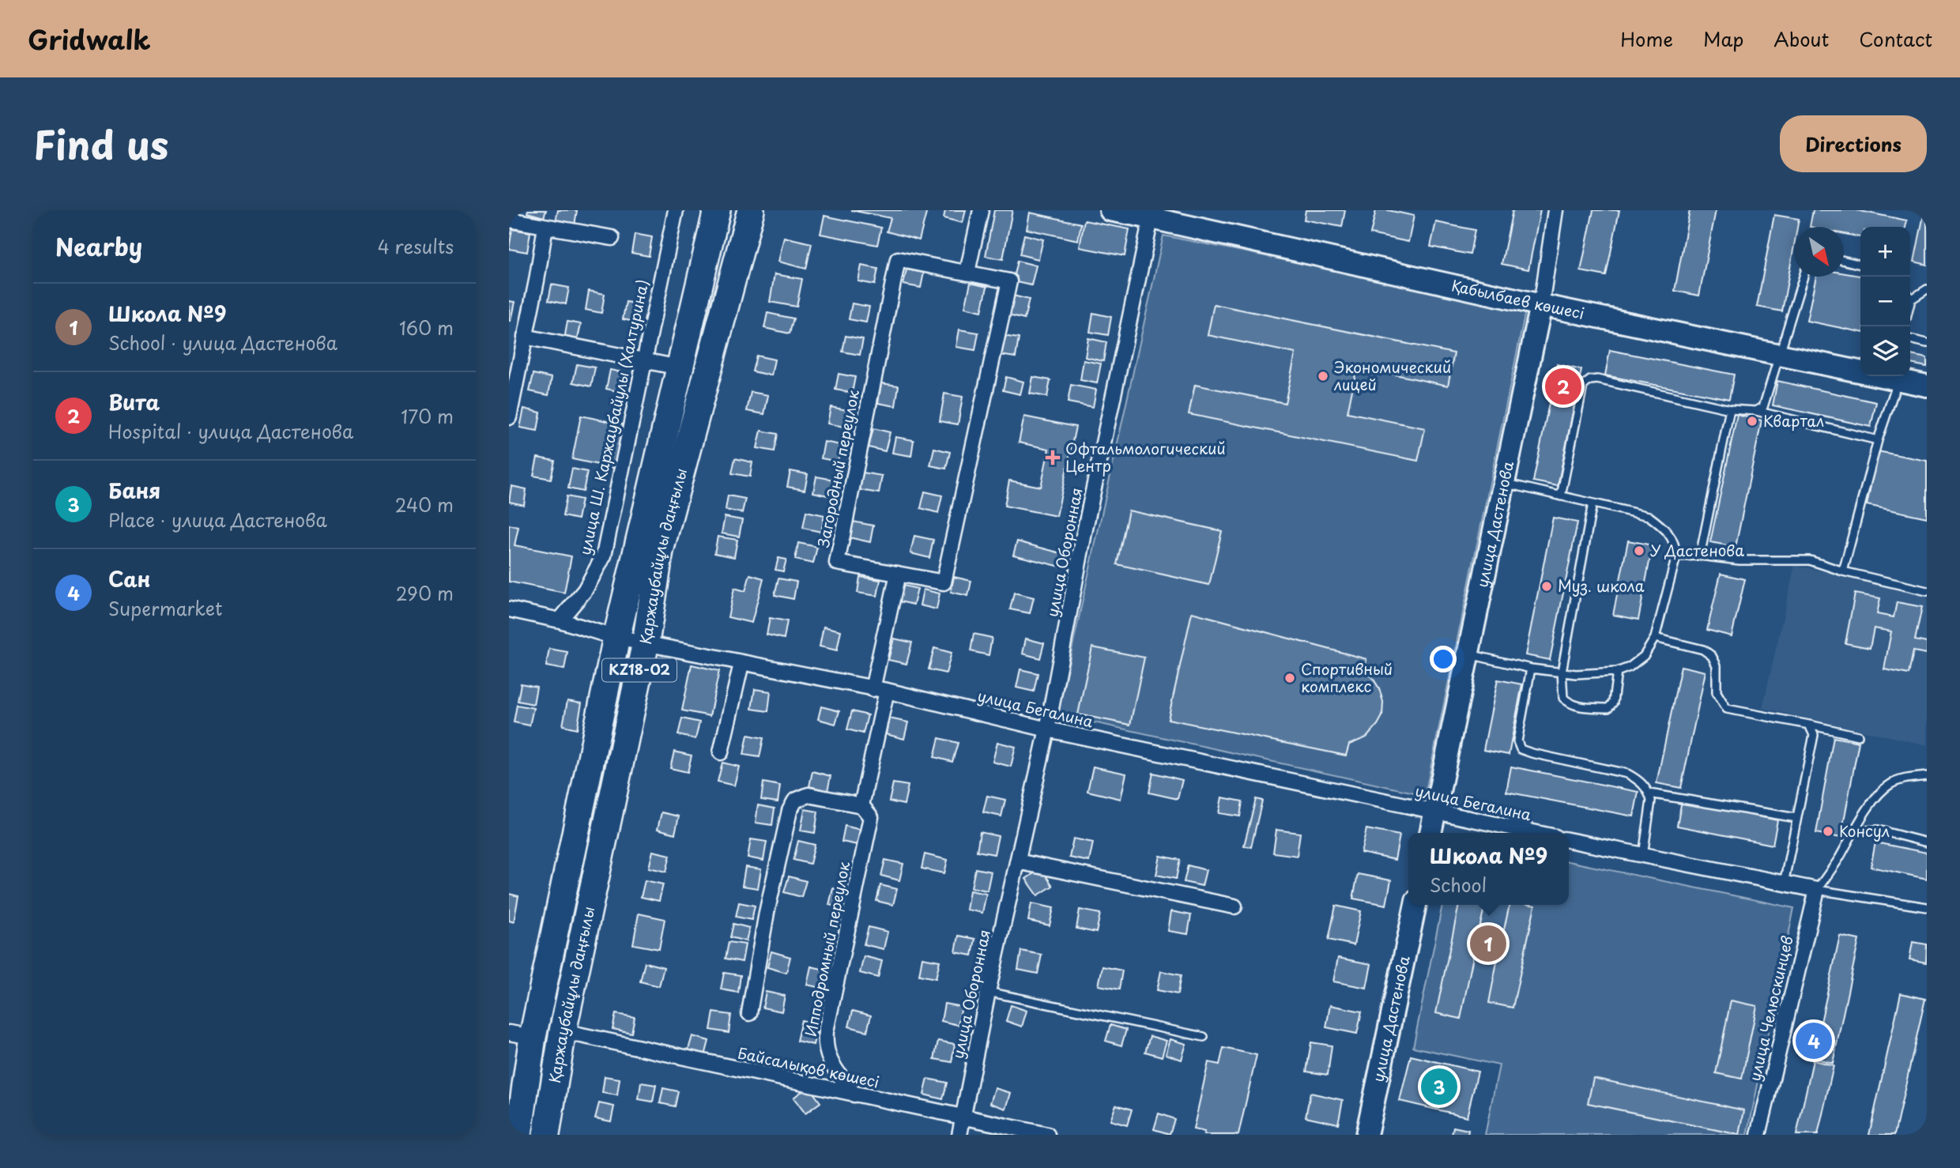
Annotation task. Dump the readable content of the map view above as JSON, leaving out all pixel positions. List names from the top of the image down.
{
  "streets": {
    "highway": ["Қаржаубайұлы даңғылы", "KZ18-02"],
    "main road": ["Қабылбаев көшесі", "улица Дастенова"],
    "street": [
      "улица Ш. Каржаубайулы (Халтурина)",
      "Загородный переулок",
      "улица Оборонная",
      "улица Бегалина",
      "Ипподромный переулок",
      "улица Челюскинцев",
      "Байсалықов көшесі"
    ]
  },
  "crossings": [
    ["Қабылбаев көшесі", "улица Дастенова"],
    ["Қабылбаев көшесі", "улица Оборонная"],
    ["улица Ш. Каржаубайулы (Халтурина)", "улица Бегалина"],
    ["Загородный переулок", "Ипподромный переулок"],
    ["улица Дастенова", "улица Бегалина"],
    ["улица Оборонная", "улица Бегалина"],
    ["улица Оборонная", "Байсалықов көшесі"],
    ["Қаржаубайұлы даңғылы", "улица Бегалина"],
    ["Қаржаубайұлы даңғылы", "Байсалықов көшесі"],
    ["улица Бегалина", "Ипподромный переулок"],
    ["Ипподромный переулок", "Байсалықов көшесі"]
  ],
  "places": {
    "other": [
      "Экономический лицей",
      "Квартал",
      "У Дастенова",
      "Муз. школа",
      "Спортивный комплекс",
      "Консул"
    ],
    "health": ["Офтальмологический Центр"]
  },
  "north": "bottom right",
  "page": {
    "header": "Gridwalk",
    "nav": [
      "Home",
      "Map",
      "About",
      "Contact"
    ],
    "title": "Find us",
    "buttons": "Directions",
    "heading": ["Nearby", "4 results"],
    "map_buttons": ["+", "−"],
    "list": [
      {
        "mark": "1",
        "name": "Школа №9",
        "note": "School · улица Дастенова",
        "value": "160 m"
      },
      {
        "mark": "2",
        "name": "Вита",
        "note": "Hospital · улица Дастенова",
        "value": "170 m"
      },
      {
        "mark": "3",
        "name": "Баня",
        "note": "Place · улица Дастенова",
        "value": "240 m"
      },
      {
        "mark": "4",
        "name": "Сан",
        "note": "Supermarket",
        "value": "290 m"
      }
    ],
    "pins": [
      "2",
      "1",
      "4",
      "3"
    ],
    "popup": ["Школа №9", "School"]
  }
}
